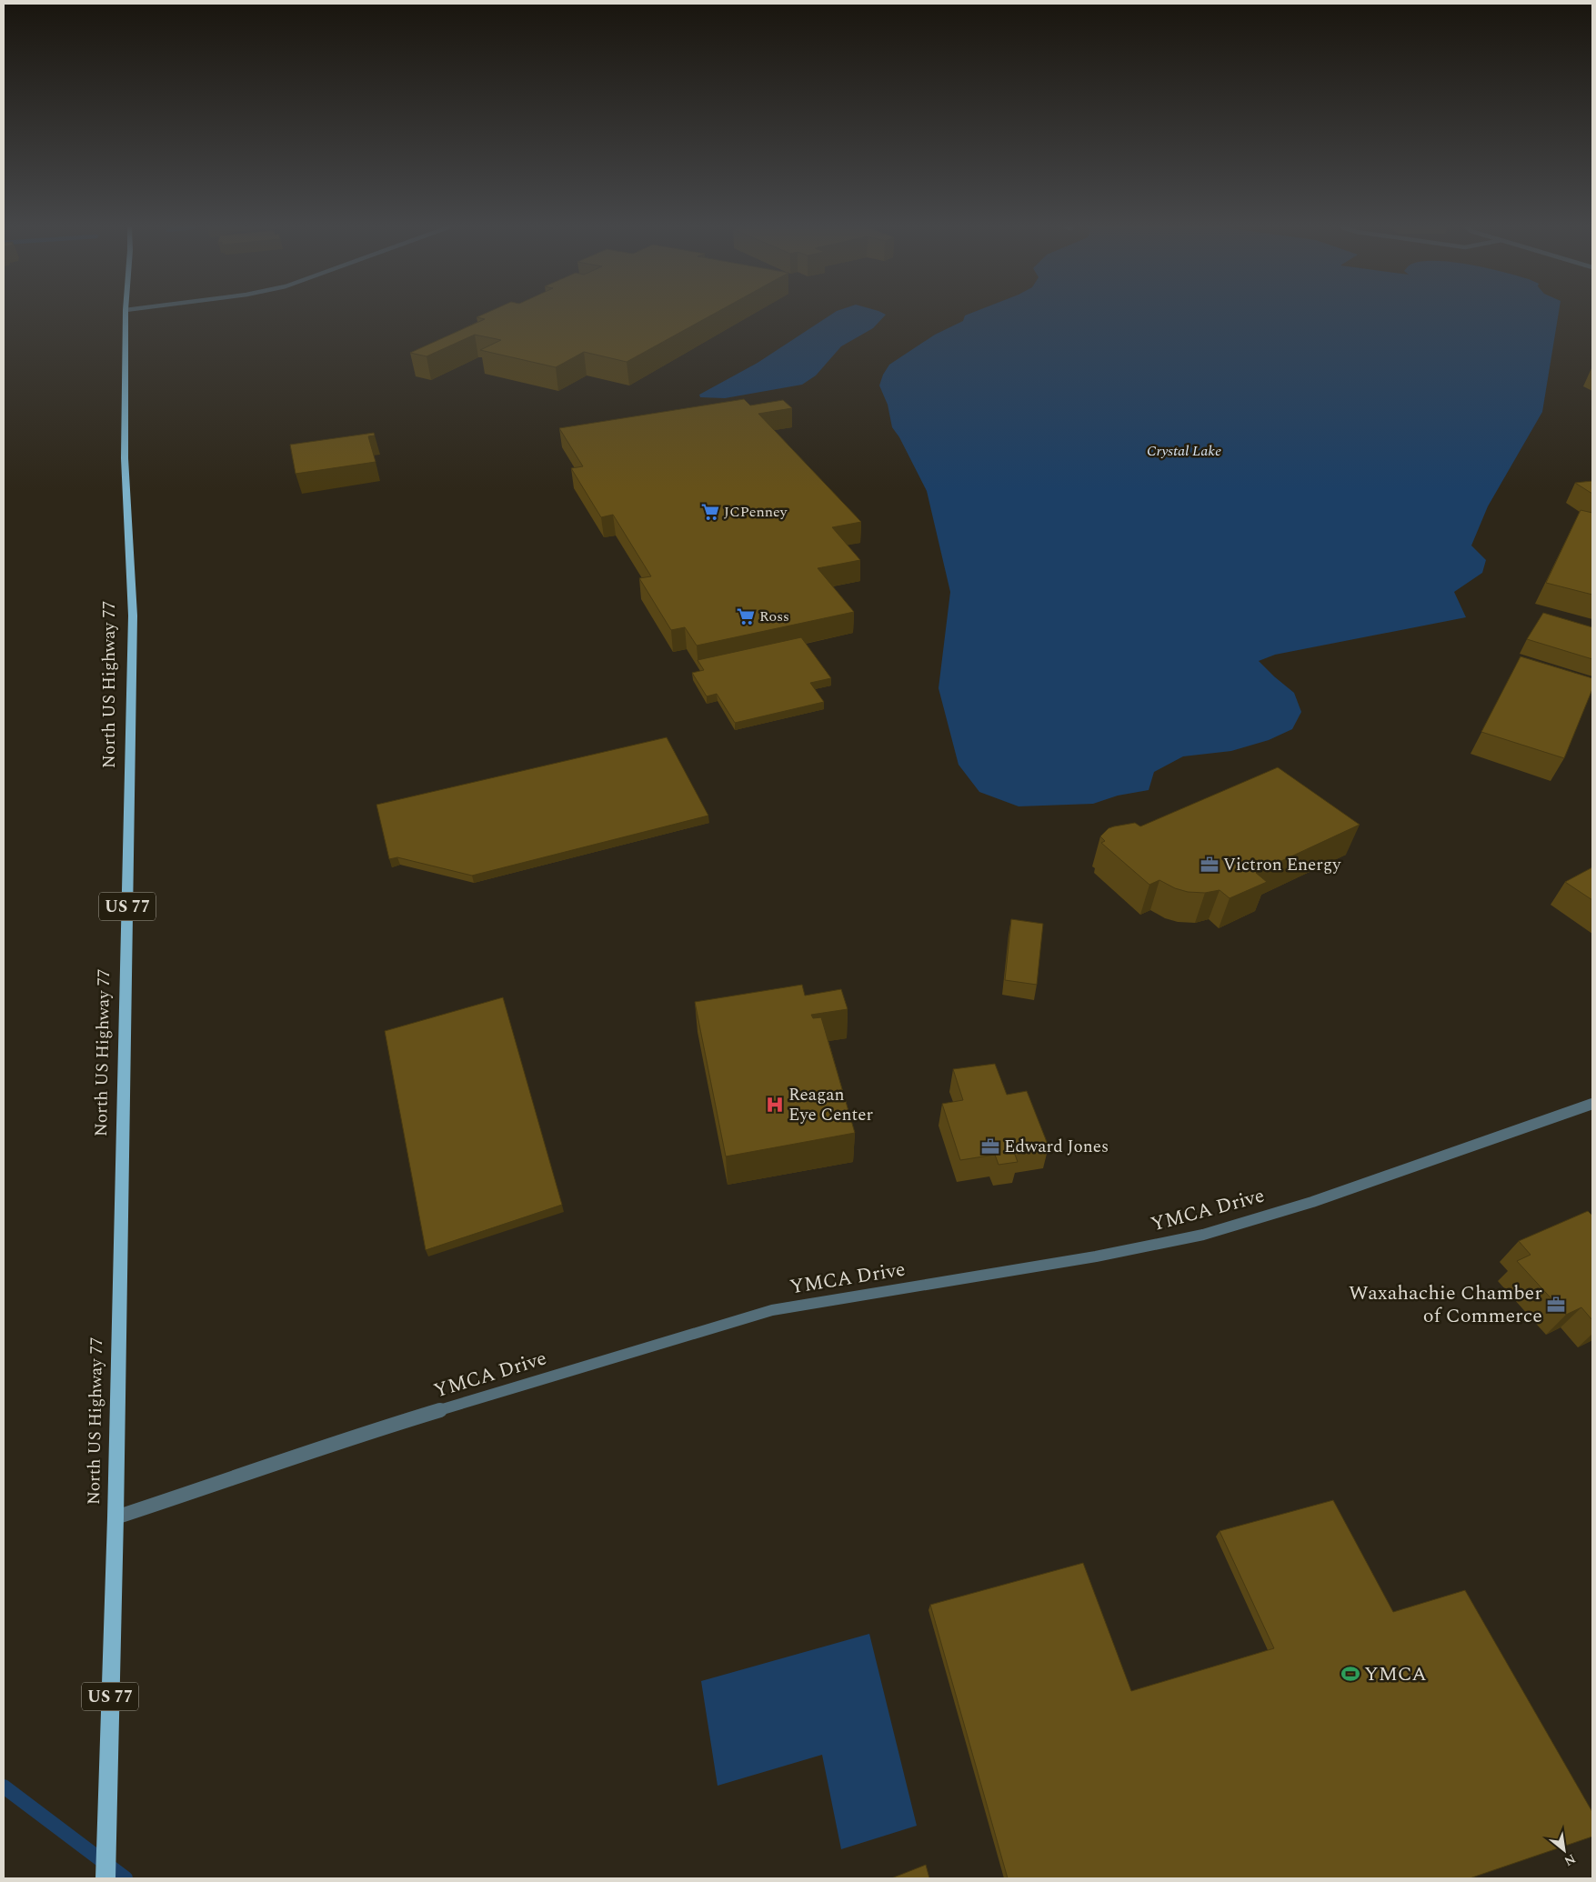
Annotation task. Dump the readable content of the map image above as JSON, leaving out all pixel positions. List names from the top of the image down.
{
  "streets": {
    "main road": ["North US Highway 77", "US 77"],
    "street": ["YMCA Drive"]
  },
  "crossings": [
    ["North US Highway 77", "YMCA Drive"]
  ],
  "water": ["Crystal Lake"],
  "places": {
    "supermarket": ["JCPenney", "Ross"],
    "office": ["Victron Energy", "Edward Jones", "Waxahachie Chamber of Commerce"],
    "hospital": ["Reagan Eye Center"],
    "sports": ["YMCA"]
  },
  "north": "bottom right"
}
